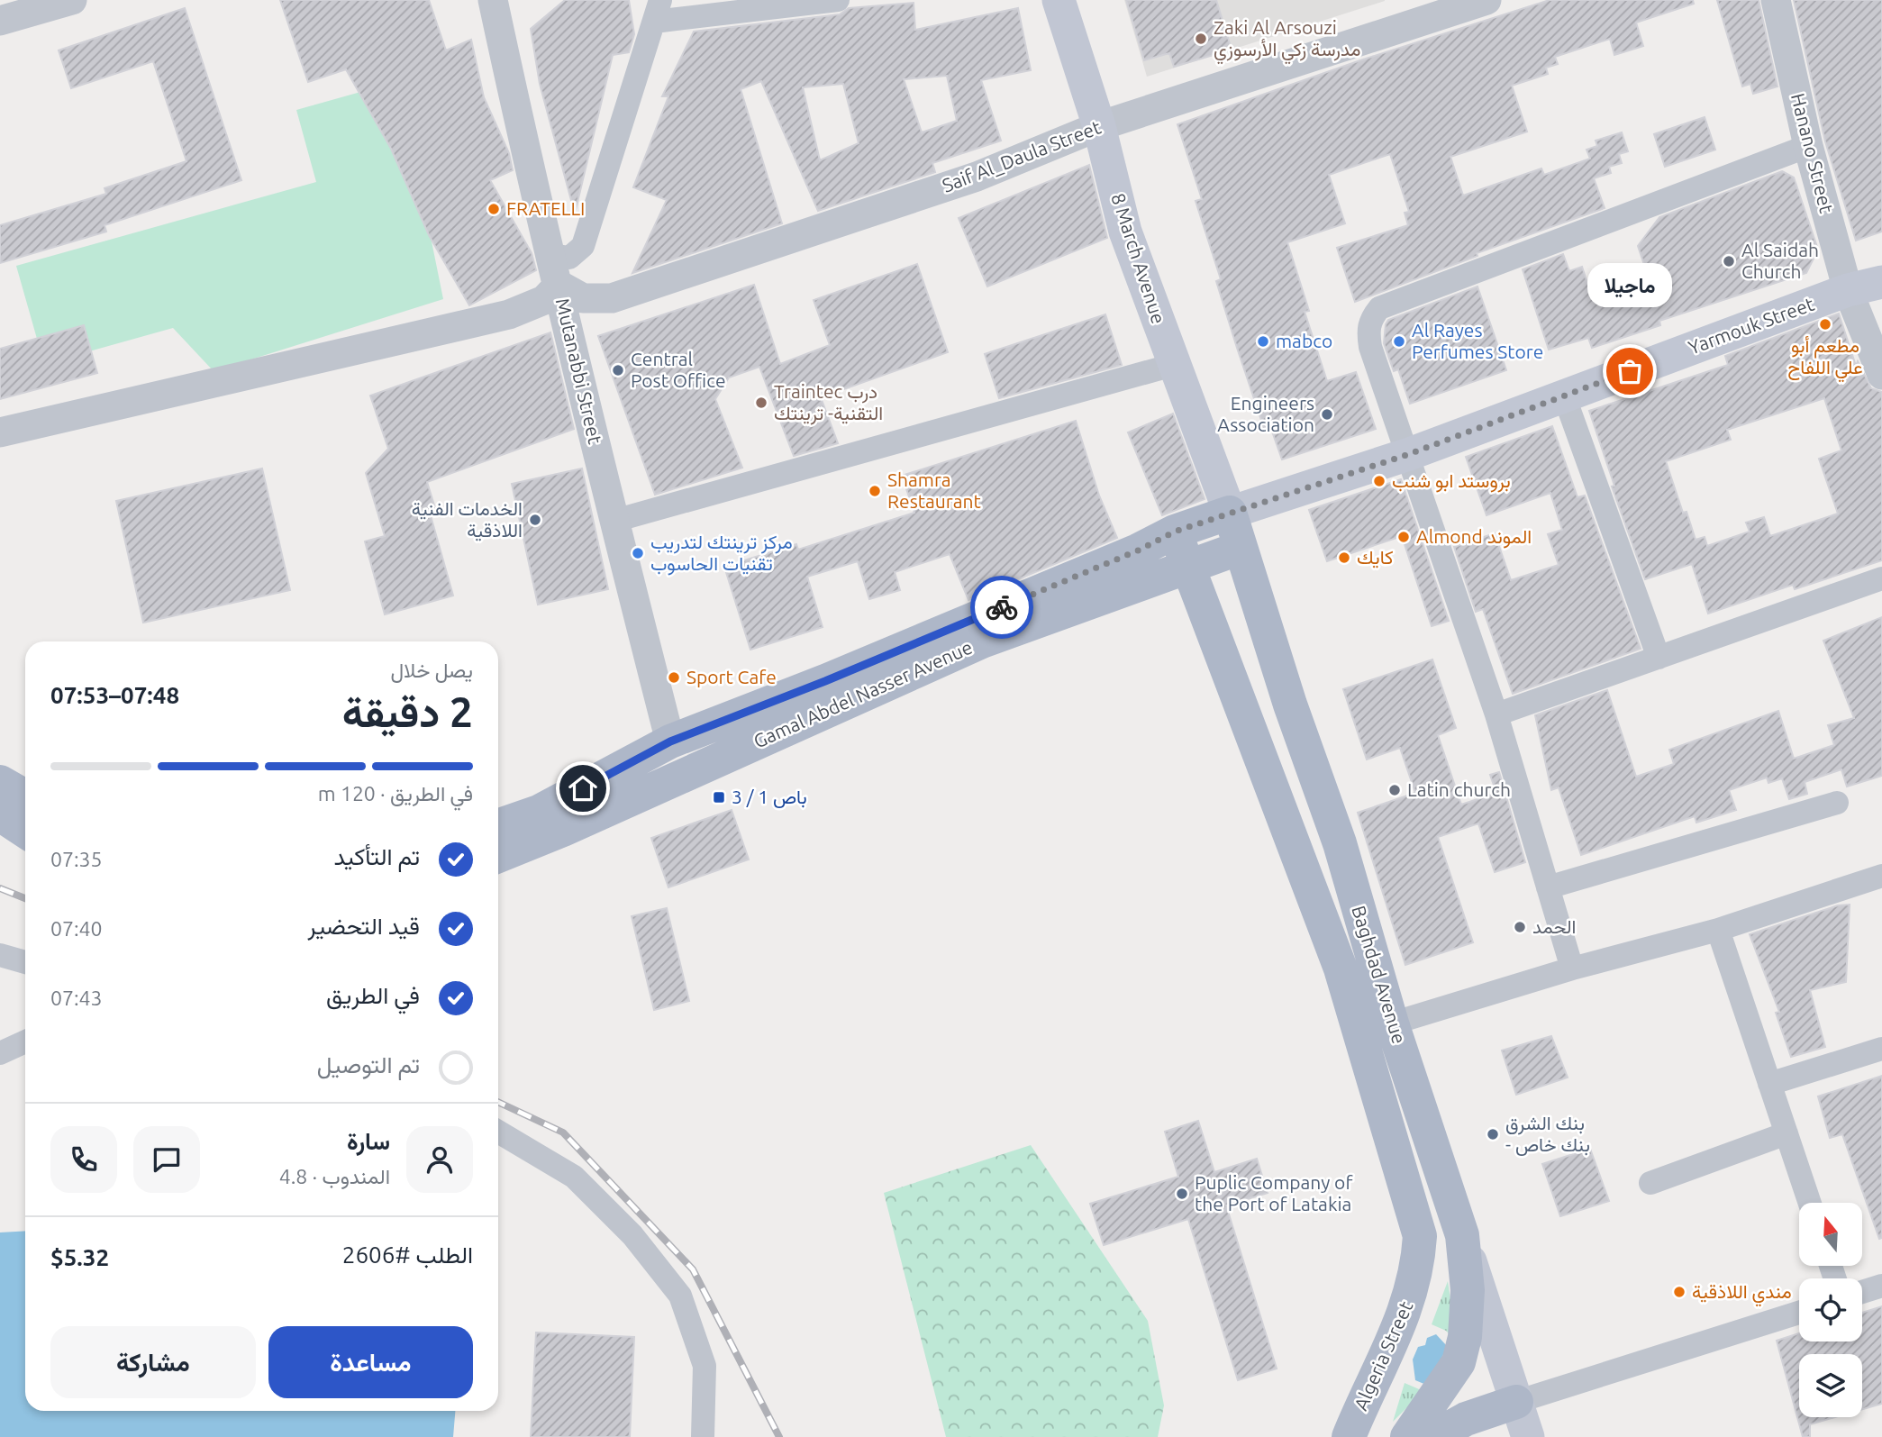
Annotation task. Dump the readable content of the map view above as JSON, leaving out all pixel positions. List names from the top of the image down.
{
  "streets": {
    "main road": [
      "8 March Avenue",
      "Yarmouk Street",
      "Gamal Abdel Nasser Avenue",
      "Baghdad Avenue",
      "Algeria Street"
    ],
    "street": ["Hanano Street", "Saif Al_Daula Street", "Mutanabbi Street"]
  },
  "crossings": [
    ["Hanano Street", "Yarmouk Street"],
    ["Saif Al_Daula Street", "8 March Avenue"],
    ["Saif Al_Daula Street", "Mutanabbi Street"],
    ["8 March Avenue", "Yarmouk Street"],
    ["8 March Avenue", "Gamal Abdel Nasser Avenue"],
    ["8 March Avenue", "Baghdad Avenue"],
    ["Yarmouk Street", "Gamal Abdel Nasser Avenue"],
    ["Yarmouk Street", "Baghdad Avenue"],
    ["Mutanabbi Street", "Gamal Abdel Nasser Avenue"],
    ["Gamal Abdel Nasser Avenue", "Baghdad Avenue"],
    ["Baghdad Avenue", "Algeria Street"]
  ],
  "places": {
    "other": [
      "Zaki Al Arsouzi مدرسة زكي الأرسوزي",
      "FRATELLI",
      "Al Saidah Church",
      "مطعم أبو علي اللفاح",
      "mabco",
      "Al Rayes Perfumes Store",
      "Central Post Office",
      "ماجيلا",
      "Traintec درب التقنية- ترينتك",
      "Engineers Association",
      "بروستد ابو شنب",
      "Shamra Restaurant",
      "الخدمات الفنية اللاذقية",
      "Almond الموند",
      "مركز ترينتك لتدريب تقنيات الحاسوب",
      "كايك",
      "Sport Cafe",
      "Latin church",
      "الحمد",
      "بنك الشرق - بنك خاص",
      "Puplic Company of the Port of Latakia",
      "مندي اللاذقية"
    ],
    "transit": ["باص 1 / 3"]
  },
  "north": "top",
  "page": {
    "bubble": "ماجيلا",
    "heading": ["2 دقيقة", "يصل خلال", "07:48–07:53"],
    "panel": [
      "سارة",
      "المندوب · 4.8",
      "الطلب #2606",
      "$5.32"
    ],
    "bar": "في الطريق · 120 m",
    "list": [
      ["تم التأكيد", "07:35"],
      ["قيد التحضير", "07:40"],
      ["في الطريق", "07:43"],
      "تم التوصيل"
    ],
    "buttons": ["مساعدة", "مشاركة"]
  }
}
